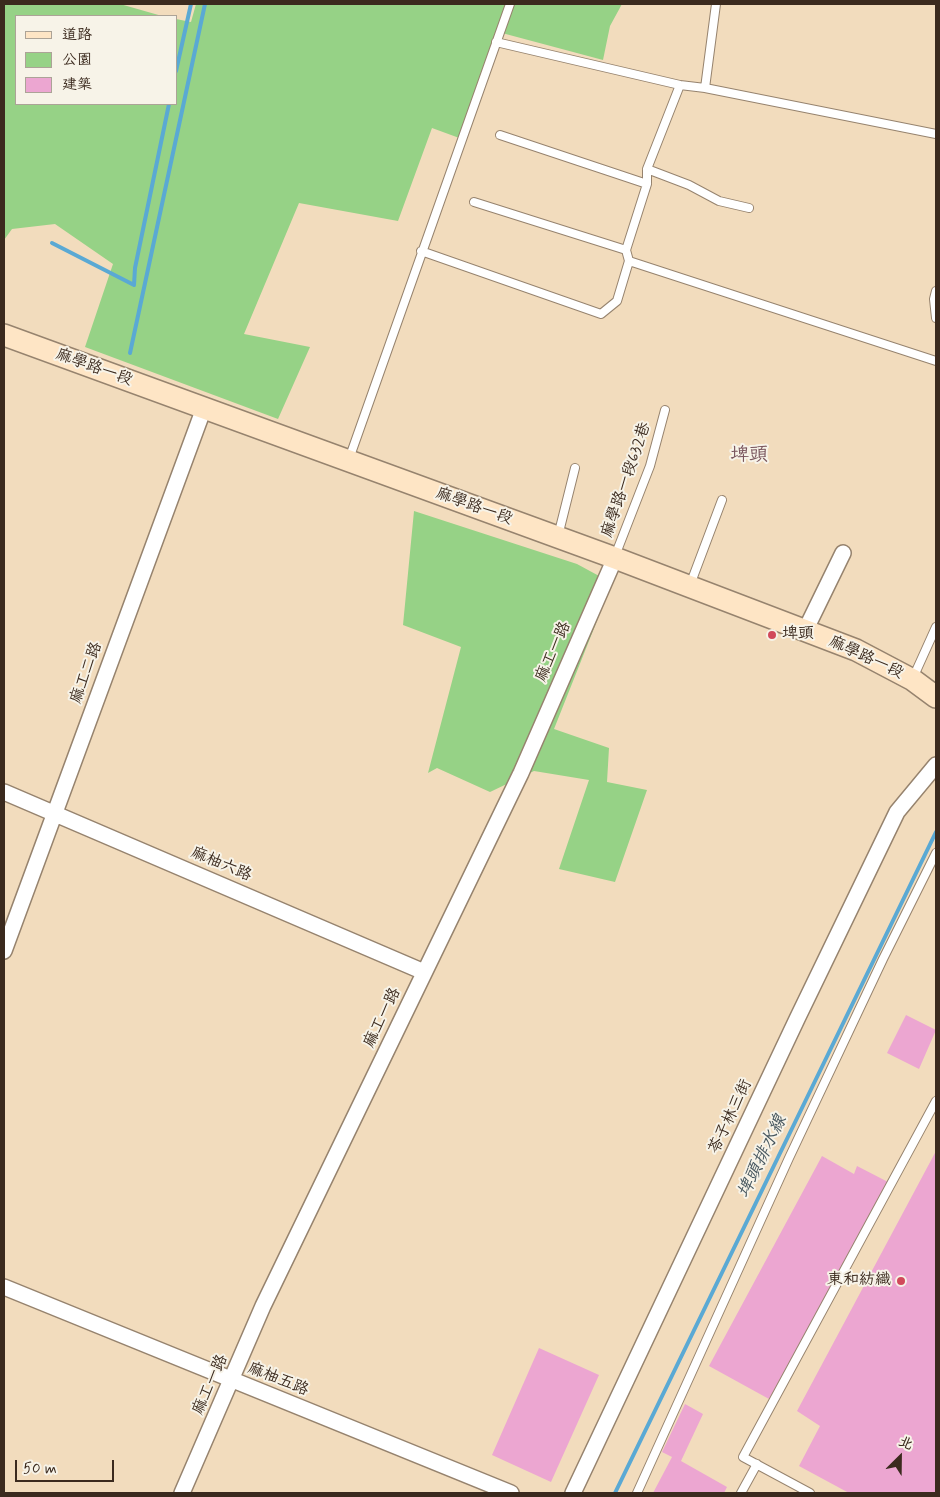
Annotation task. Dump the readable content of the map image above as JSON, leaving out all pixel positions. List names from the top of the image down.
{
  "streets": {
    "main road": ["麻學路一段"],
    "street": [
      "麻工一路",
      "麻工二路",
      "麻柚六路",
      "苓子林三街",
      "麻柚五路"
    ],
    "lane": ["麻學路一段632巷"]
  },
  "crossings": [
    ["麻學路一段", "麻學路一段632巷"],
    ["麻學路一段", "麻工一路"],
    ["麻學路一段", "麻工二路"],
    ["麻學路一段632巷", "麻工一路"],
    ["麻工一路", "麻柚六路"],
    ["麻工一路", "麻柚五路"],
    ["麻工二路", "麻柚六路"]
  ],
  "districts": ["埤頭"],
  "water": ["埤頭排水線"],
  "places": ["埤頭", "東和紡織"],
  "legend": ["道路", "公園", "建築"],
  "scale_bar": "50 m",
  "north": "top right"
}
